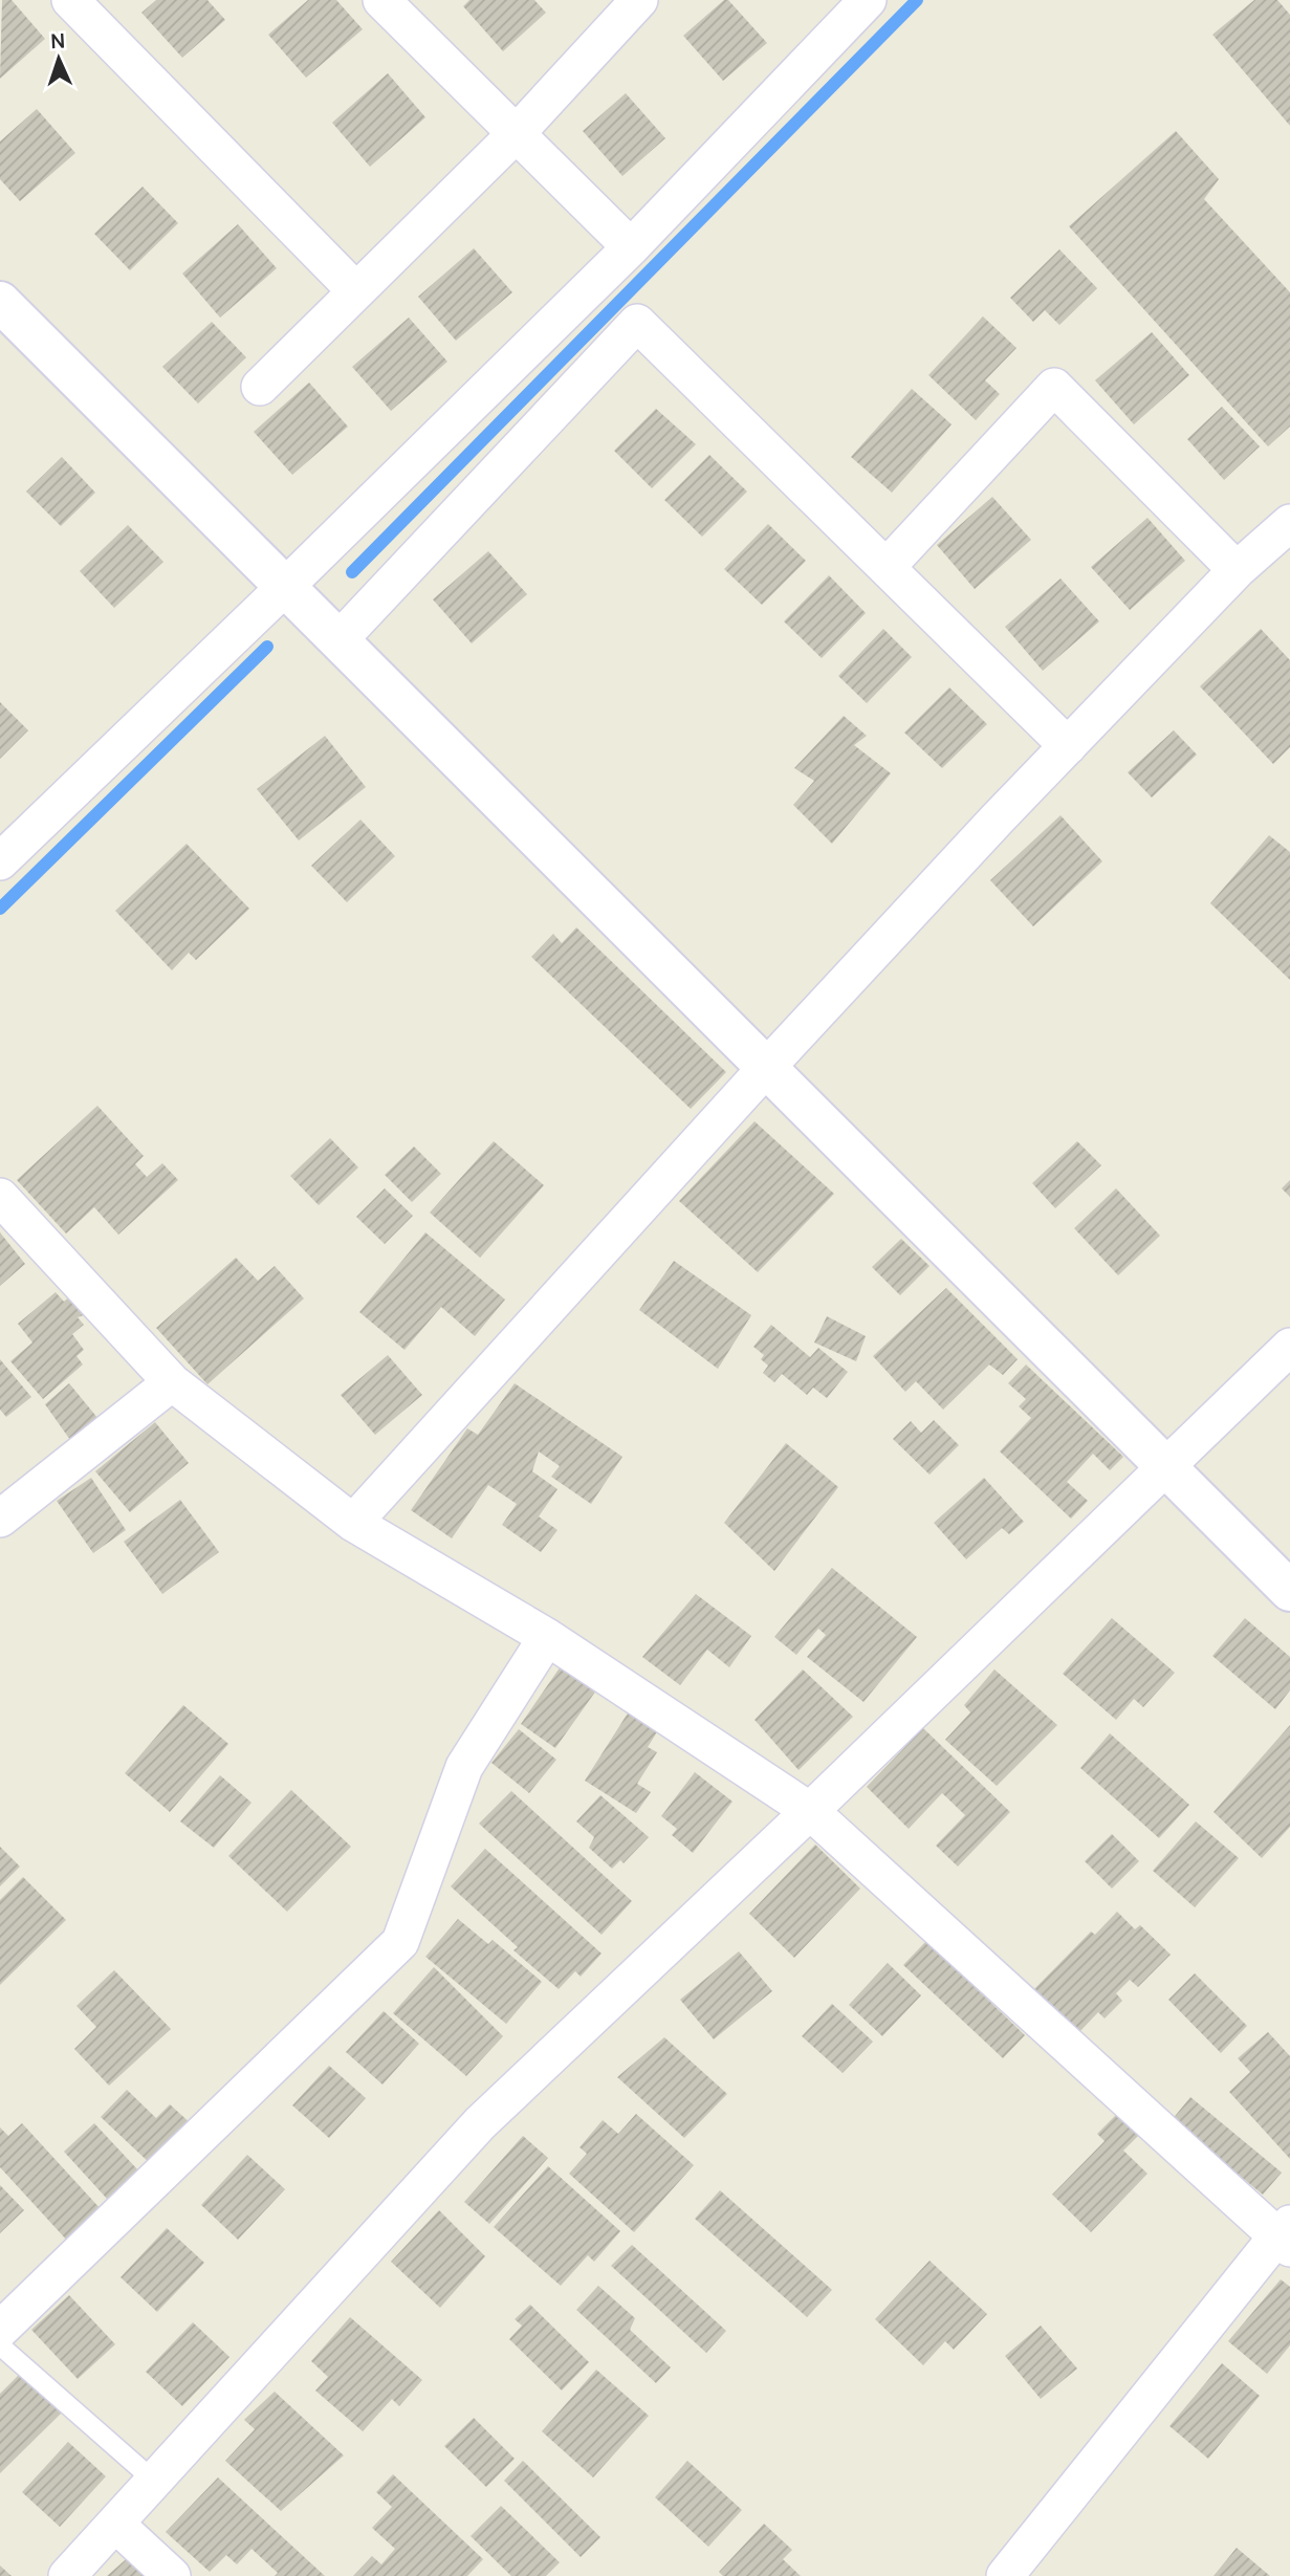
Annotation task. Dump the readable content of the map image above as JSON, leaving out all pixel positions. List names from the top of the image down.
{
  "north": "top"
}
